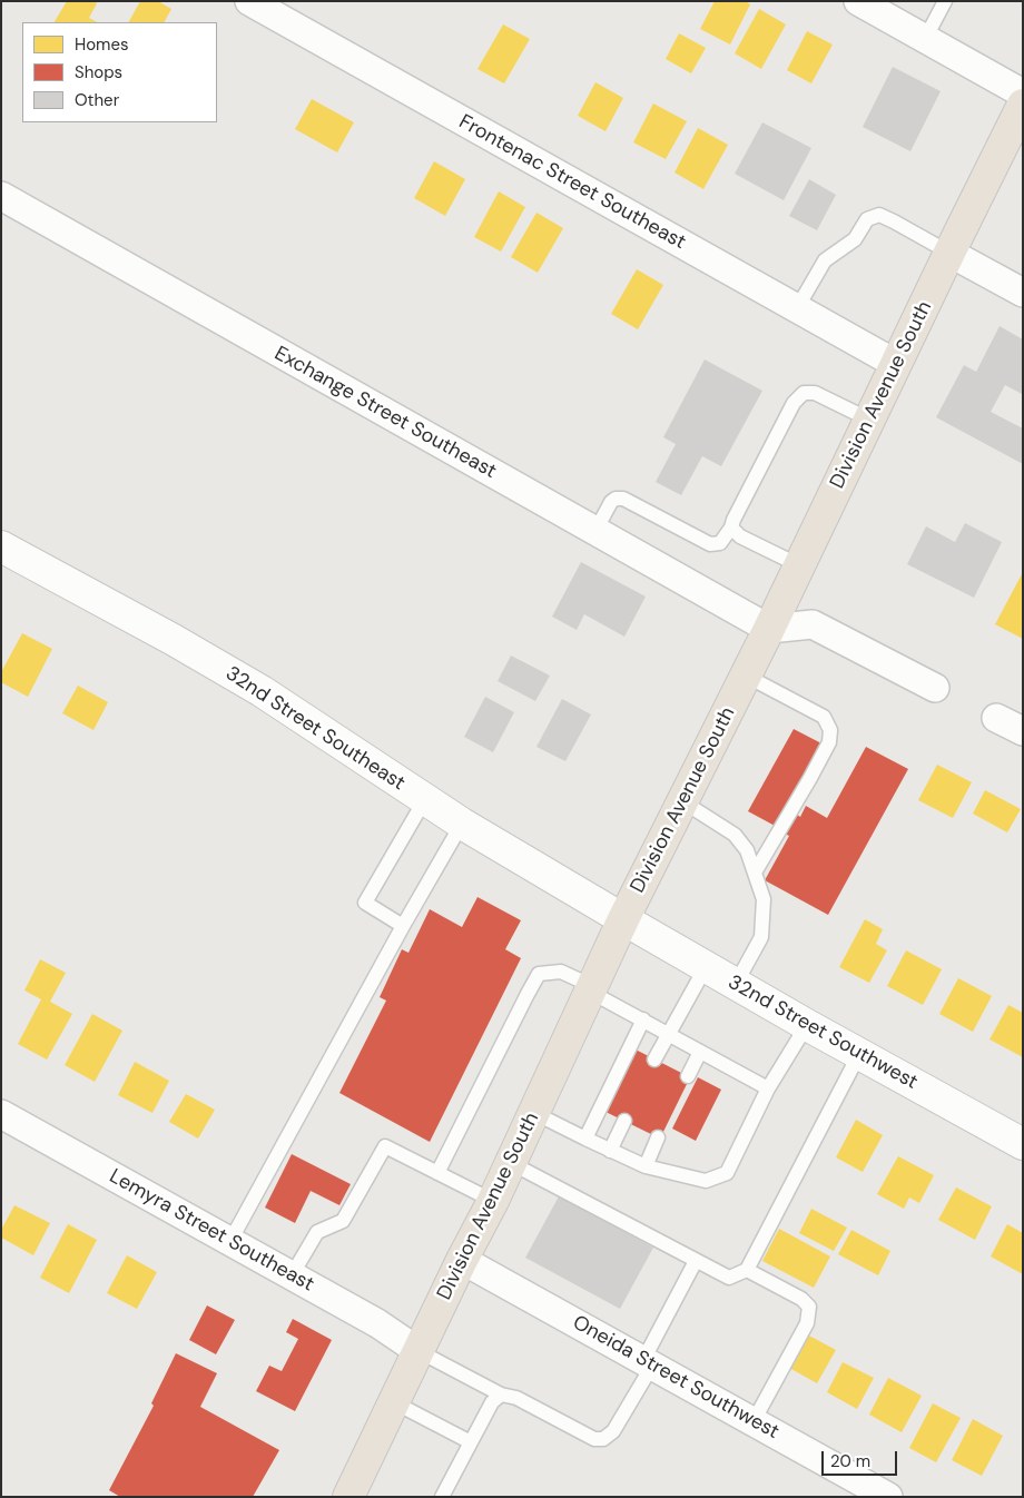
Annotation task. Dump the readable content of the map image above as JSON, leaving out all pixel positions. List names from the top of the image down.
{
  "streets": {
    "main road": ["Division Avenue South"],
    "street": [
      "Frontenac Street Southeast",
      "Exchange Street Southeast",
      "32nd Street Southeast",
      "32nd Street Southwest",
      "Lemyra Street Southeast",
      "Oneida Street Southwest"
    ]
  },
  "crossings": [
    ["Frontenac Street Southeast", "Division Avenue South"],
    ["Division Avenue South", "Exchange Street Southeast"],
    ["Division Avenue South", "32nd Street Southeast"],
    ["Division Avenue South", "32nd Street Southwest"],
    ["Division Avenue South", "Lemyra Street Southeast"],
    ["Division Avenue South", "Oneida Street Southwest"],
    ["32nd Street Southeast", "32nd Street Southwest"]
  ],
  "legend": ["Homes", "Shops", "Other"],
  "scale_bar": "20 m"
}
